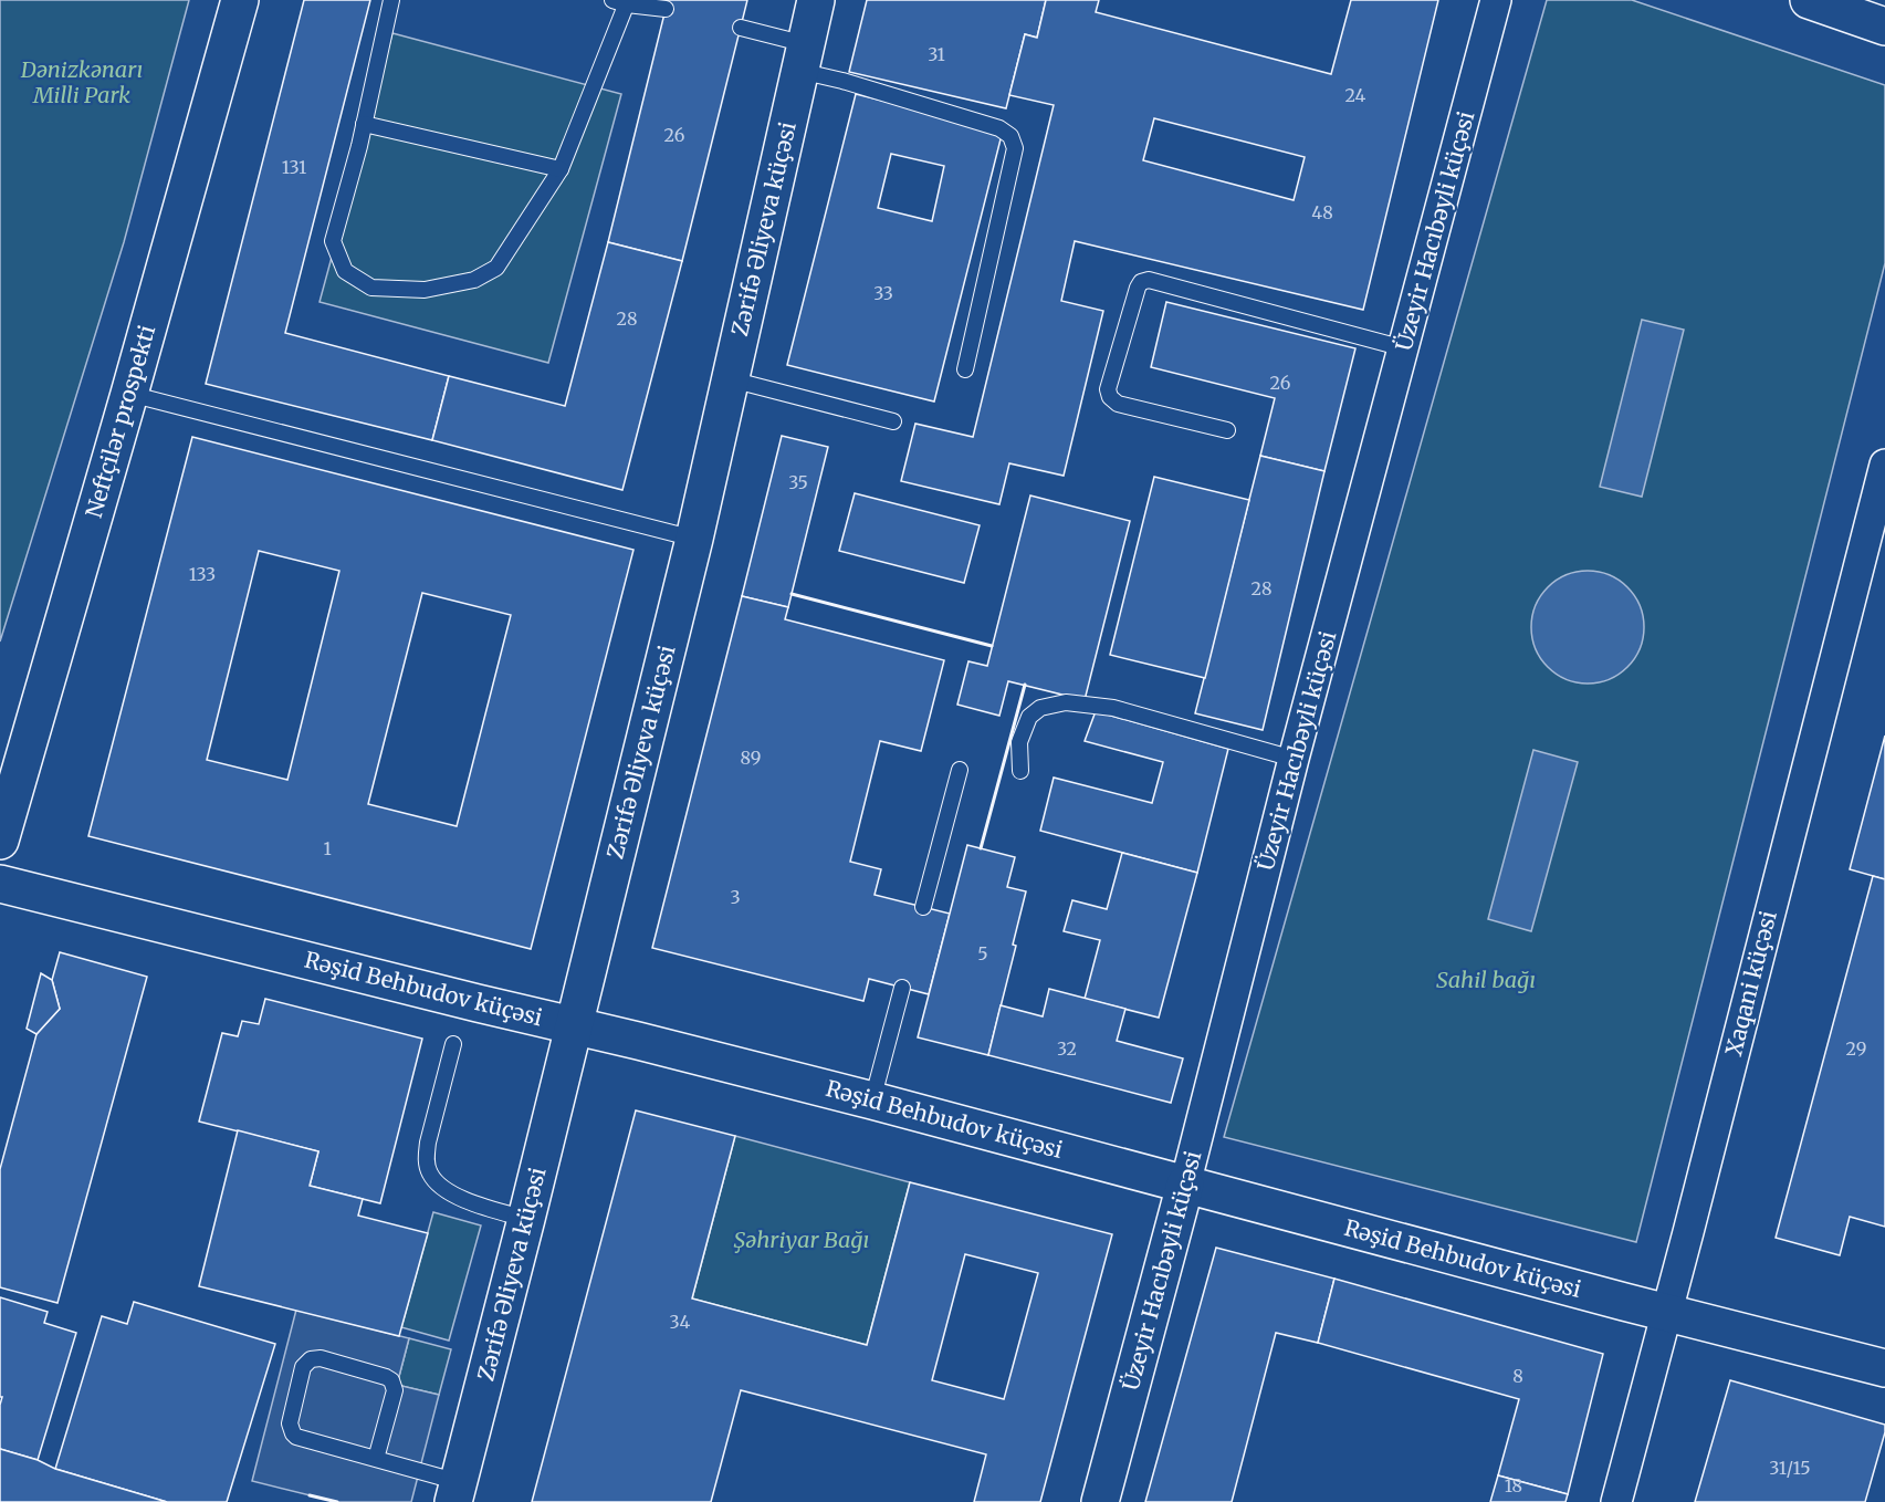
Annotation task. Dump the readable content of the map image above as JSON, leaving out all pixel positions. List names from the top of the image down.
{
  "streets": {
    "main road": [
      "Zərifə Əliyeva küçəsi",
      "Üzeyir Hacıbəyli küçəsi",
      "Neftçilər prospekti",
      "Rəşid Behbudov küçəsi"
    ],
    "street": ["Xaqani küçəsi"]
  },
  "crossings": [
    ["Zərifə Əliyeva küçəsi", "Rəşid Behbudov küçəsi"],
    ["Üzeyir Hacıbəyli küçəsi", "Rəşid Behbudov küçəsi"],
    ["Xaqani küçəsi", "Rəşid Behbudov küçəsi"]
  ],
  "parks": ["Dənizkənarı Milli Park", "Sahil bağı", "Şəhriyar Bağı"],
  "house_numbers": [
    "31",
    "24",
    "26",
    "131",
    "48",
    "33",
    "28",
    "26",
    "35",
    "133",
    "28",
    "89",
    "1",
    "3",
    "5",
    "32",
    "29",
    "34",
    "8",
    "31/15",
    "18"
  ]
}
